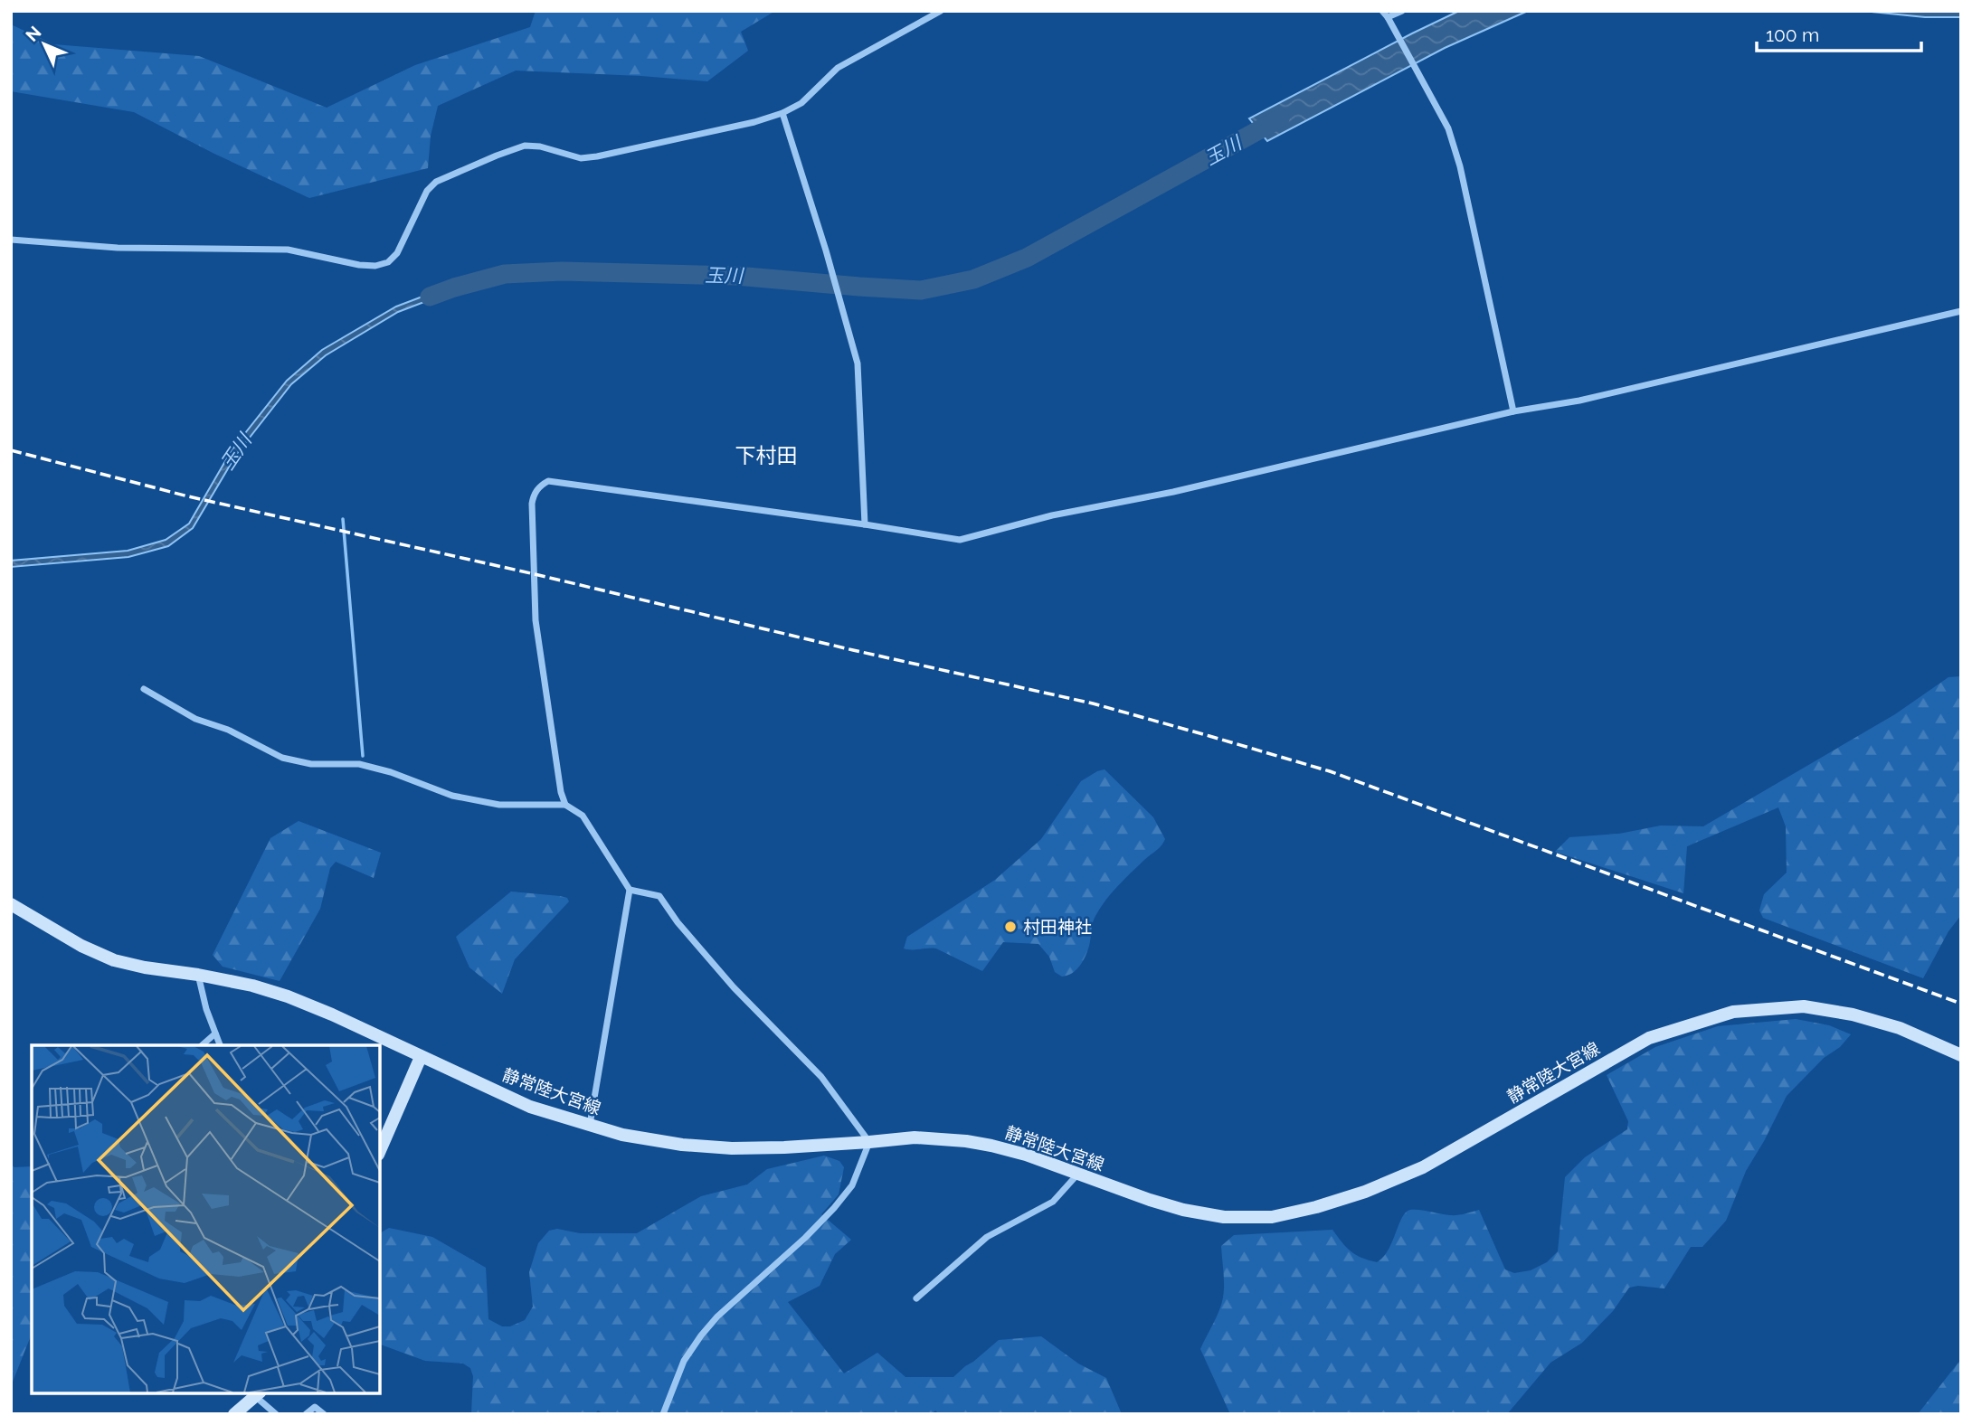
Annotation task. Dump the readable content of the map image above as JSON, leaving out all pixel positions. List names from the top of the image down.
{
  "streets": {
    "main road": ["静常陸大宮線"]
  },
  "districts": ["下村田"],
  "water": ["玉川"],
  "places": ["村田神社"],
  "scale_bar": "100 m",
  "north": "top left"
}
